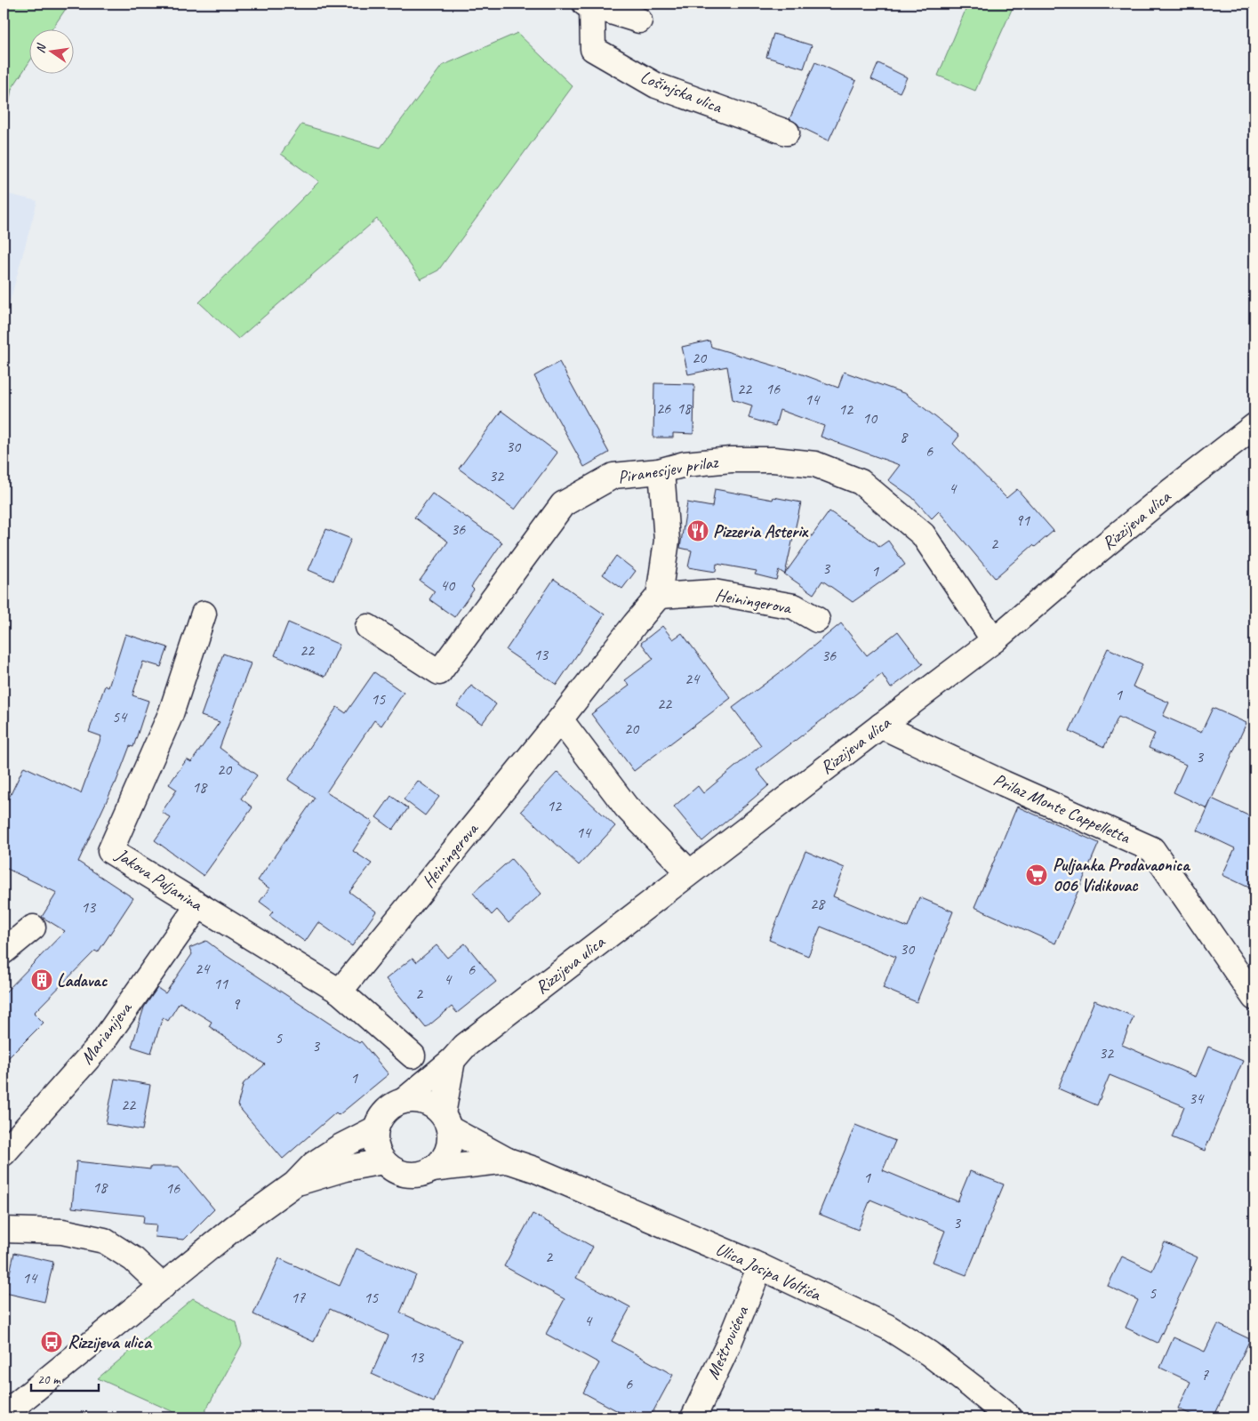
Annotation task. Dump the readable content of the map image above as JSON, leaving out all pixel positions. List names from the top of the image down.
{
  "streets": {
    "street": [
      "Lošinjska ulica",
      "Piranesijev prilaz",
      "Rizzijeva ulica",
      "Heiningerova",
      "Prilaz Monte Cappelletta",
      "Jakova Puljanina",
      "Marianijeva",
      "Ulica Josipa Voltića",
      "Meštrovićeva"
    ]
  },
  "crossings": [
    ["Piranesijev prilaz", "Rizzijeva ulica"],
    ["Rizzijeva ulica", "Prilaz Monte Cappelletta"],
    ["Rizzijeva ulica", "Ulica Josipa Voltića"],
    ["Heiningerova", "Jakova Puljanina"],
    ["Jakova Puljanina", "Marianijeva"],
    ["Ulica Josipa Voltića", "Meštrovićeva"]
  ],
  "places": {
    "restaurant": ["Pizzeria Asterix"],
    "supermarket": ["Puljanka Prodavaonica 006 Vidikovac"],
    "building": ["Ladavac"],
    "bus stop": ["Rizzijeva ulica"]
  },
  "house_numbers": [
    "20",
    "22",
    "16",
    "14",
    "26",
    "18",
    "12",
    "10",
    "8",
    "30",
    "6",
    "32",
    "4",
    "91",
    "36",
    "2",
    "3",
    "1",
    "40",
    "22",
    "13",
    "36",
    "24",
    "1",
    "15",
    "22",
    "54",
    "20",
    "3",
    "20",
    "18",
    "12",
    "14",
    "28",
    "13",
    "30",
    "24",
    "6",
    "4",
    "11",
    "2",
    "9",
    "5",
    "3",
    "32",
    "1",
    "34",
    "22",
    "1",
    "18",
    "16",
    "3",
    "2",
    "14",
    "5",
    "17",
    "15",
    "4",
    "13",
    "7",
    "6"
  ],
  "scale_bar": "20 m",
  "north": "left"
}
